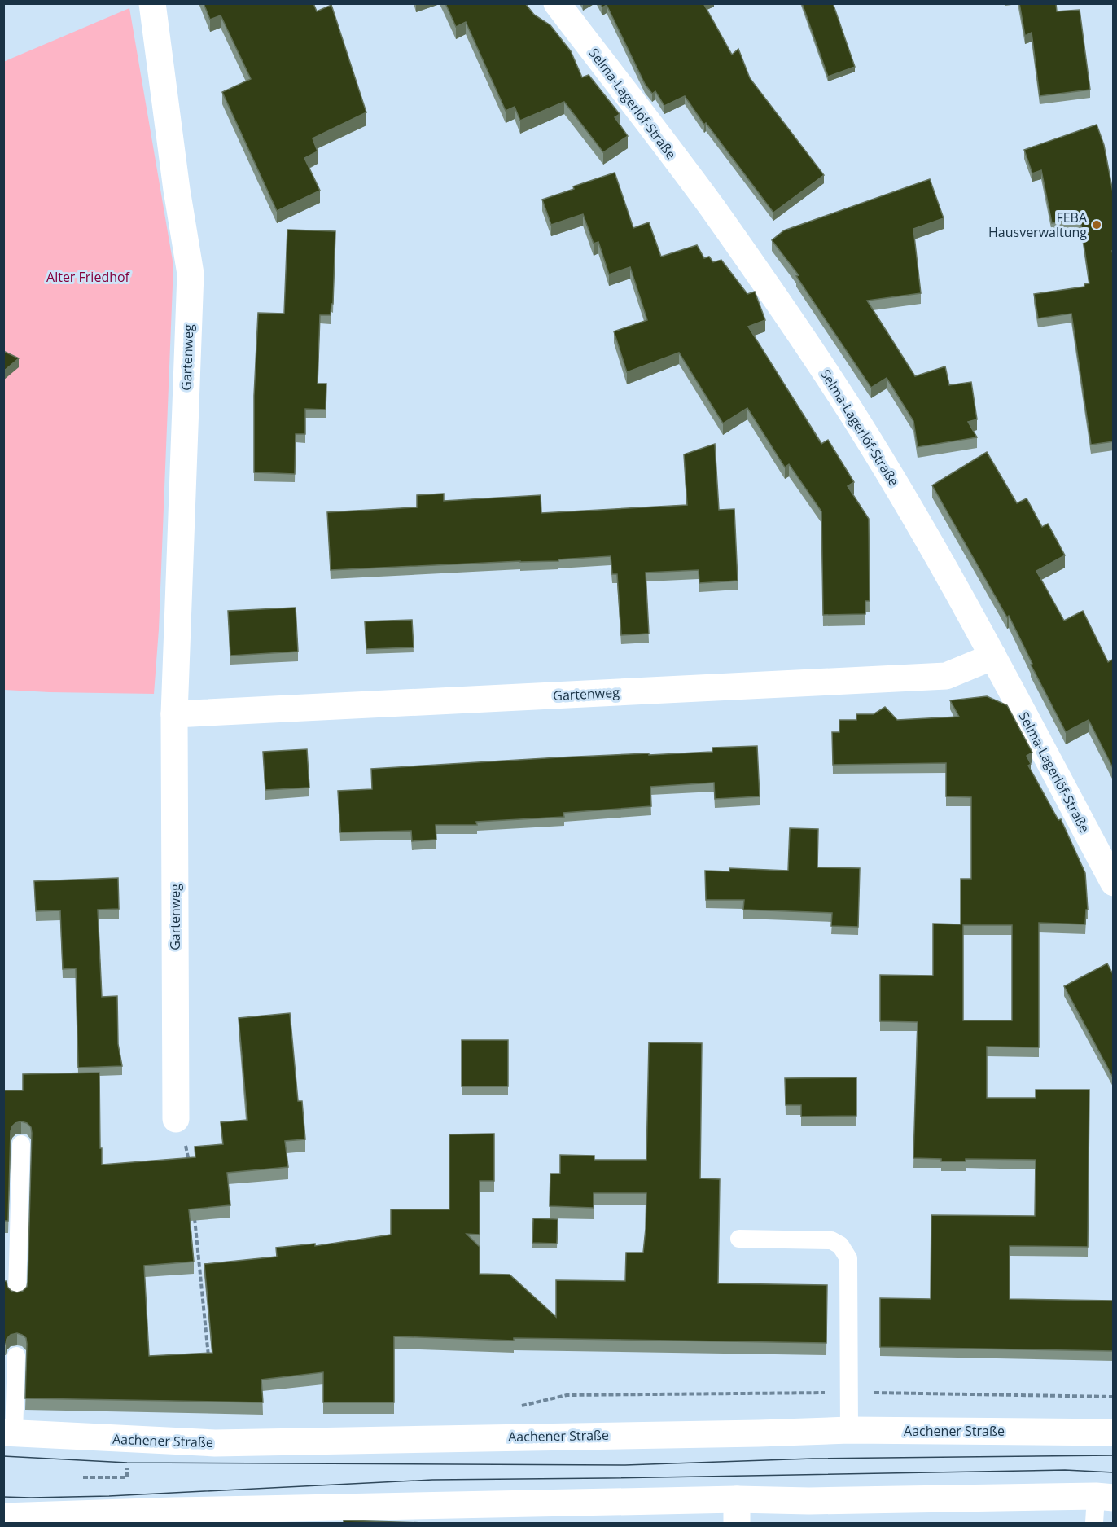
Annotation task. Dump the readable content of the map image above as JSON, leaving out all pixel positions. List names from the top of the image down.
{
  "streets": {
    "street": ["Selma-Lagerlöf-Straße", "Gartenweg", "Aachener Straße"]
  },
  "crossings": [
    ["Selma-Lagerlöf-Straße", "Gartenweg"]
  ],
  "parks": ["Alter Friedhof"],
  "places": ["FEBA Hausverwaltung"]
}
